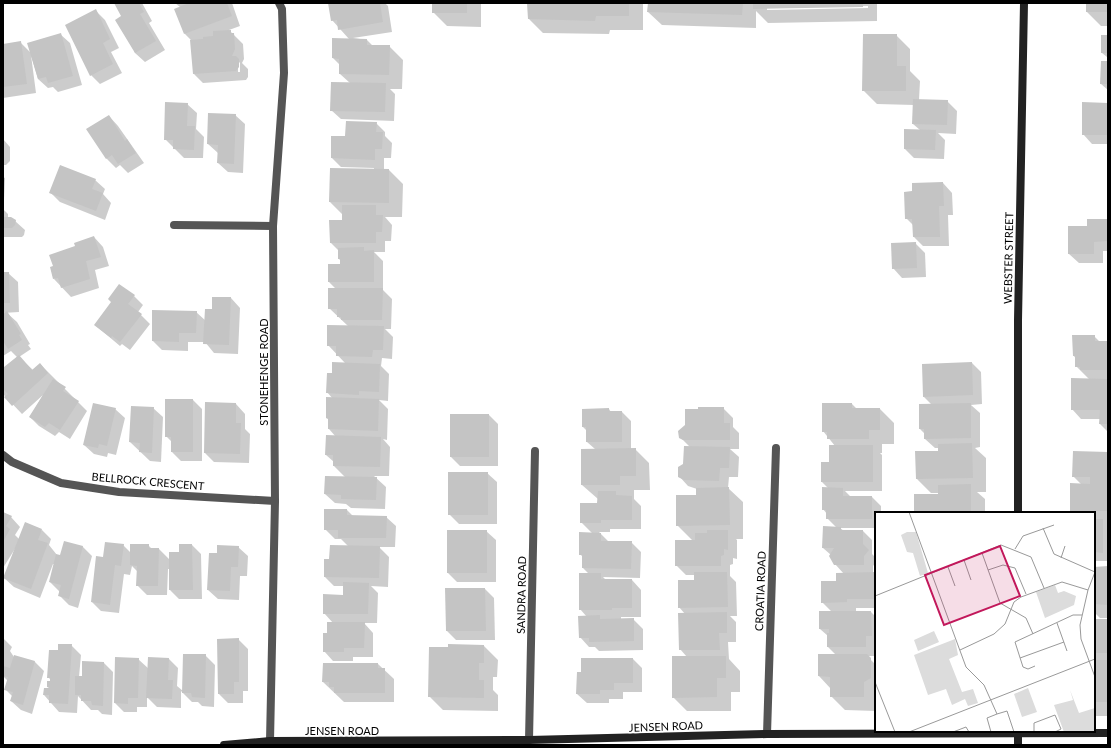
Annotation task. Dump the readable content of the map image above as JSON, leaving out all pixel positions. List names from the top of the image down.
{
  "streets": {
    "street": [
      "WEBSTER STREET",
      "STONEHENGE ROAD",
      "BELLROCK CRESCENT",
      "CROATIA ROAD",
      "SANDRA ROAD",
      "JENSEN ROAD"
    ]
  },
  "crossings": [
    ["STONEHENGE ROAD", "BELLROCK CRESCENT"],
    ["STONEHENGE ROAD", "JENSEN ROAD"],
    ["CROATIA ROAD", "JENSEN ROAD"],
    ["SANDRA ROAD", "JENSEN ROAD"]
  ]
}
